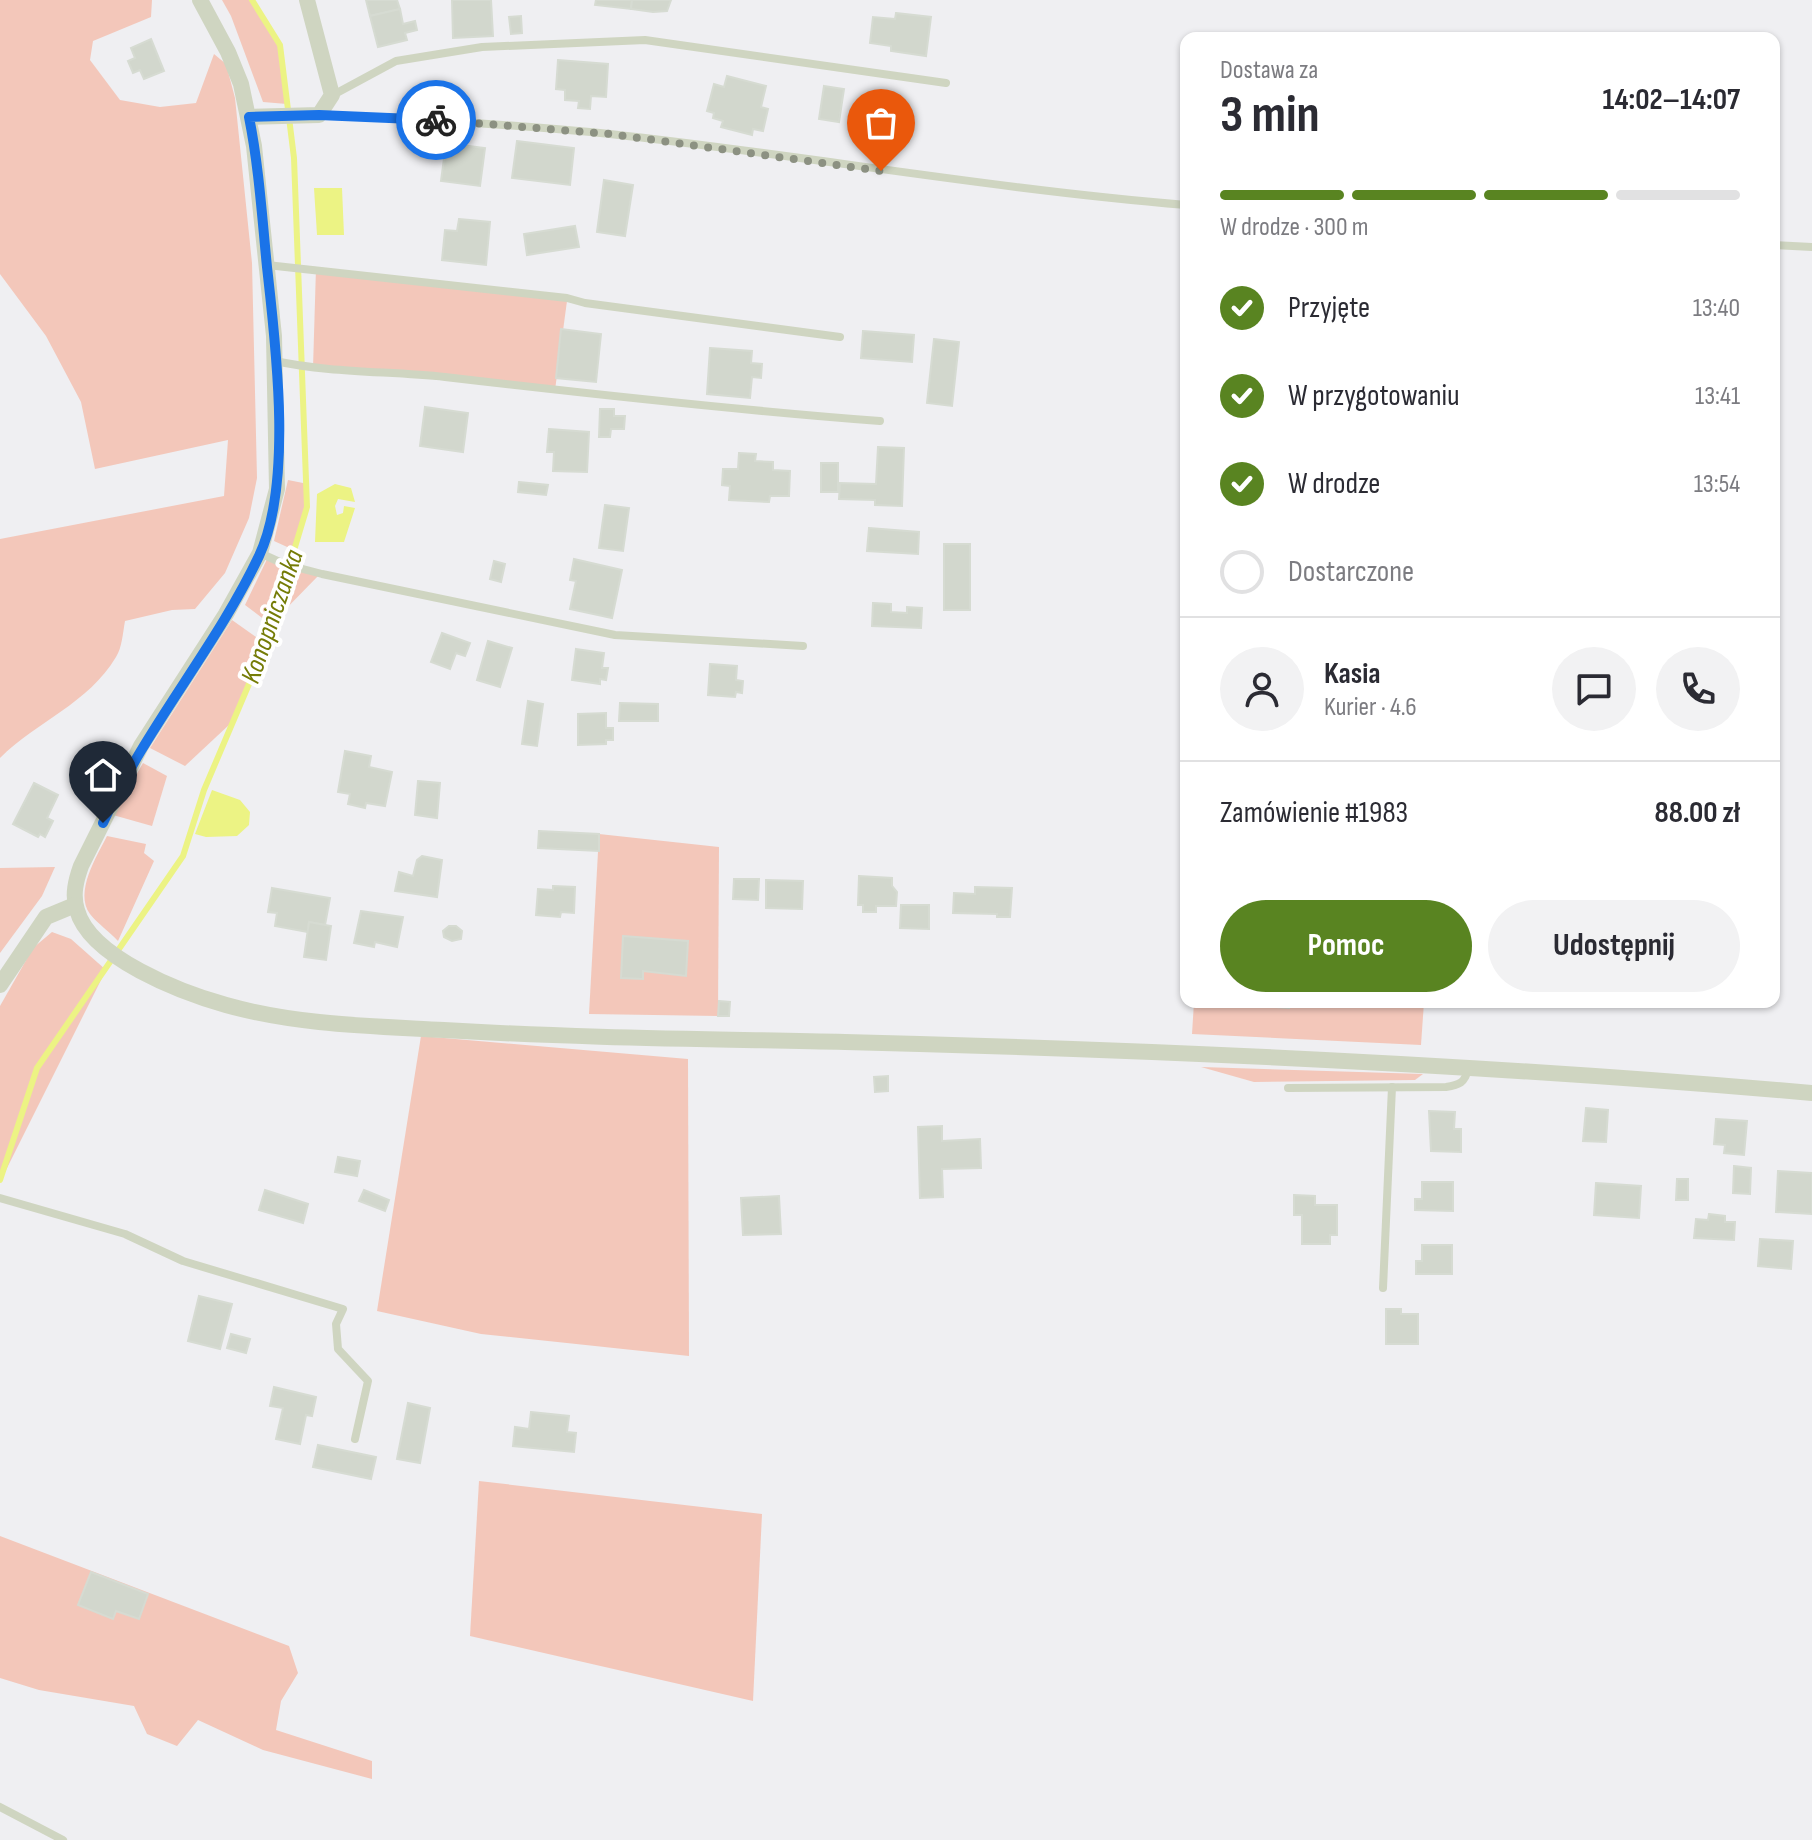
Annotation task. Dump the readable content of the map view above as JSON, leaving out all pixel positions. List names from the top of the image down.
{
  "water": ["Konopniczanka"],
  "page": {
    "heading": ["3 min", "Dostawa za", "14:02–14:07"],
    "panel": [
      "Kasia",
      "Kurier · 4.6",
      "Zamówienie #1983",
      "88.00 zł"
    ],
    "bar": "W drodze · 300 m",
    "list": [
      ["Przyjęte", "13:40"],
      ["W przygotowaniu", "13:41"],
      ["W drodze", "13:54"],
      "Dostarczone"
    ],
    "buttons": ["Pomoc", "Udostępnij"]
  }
}
